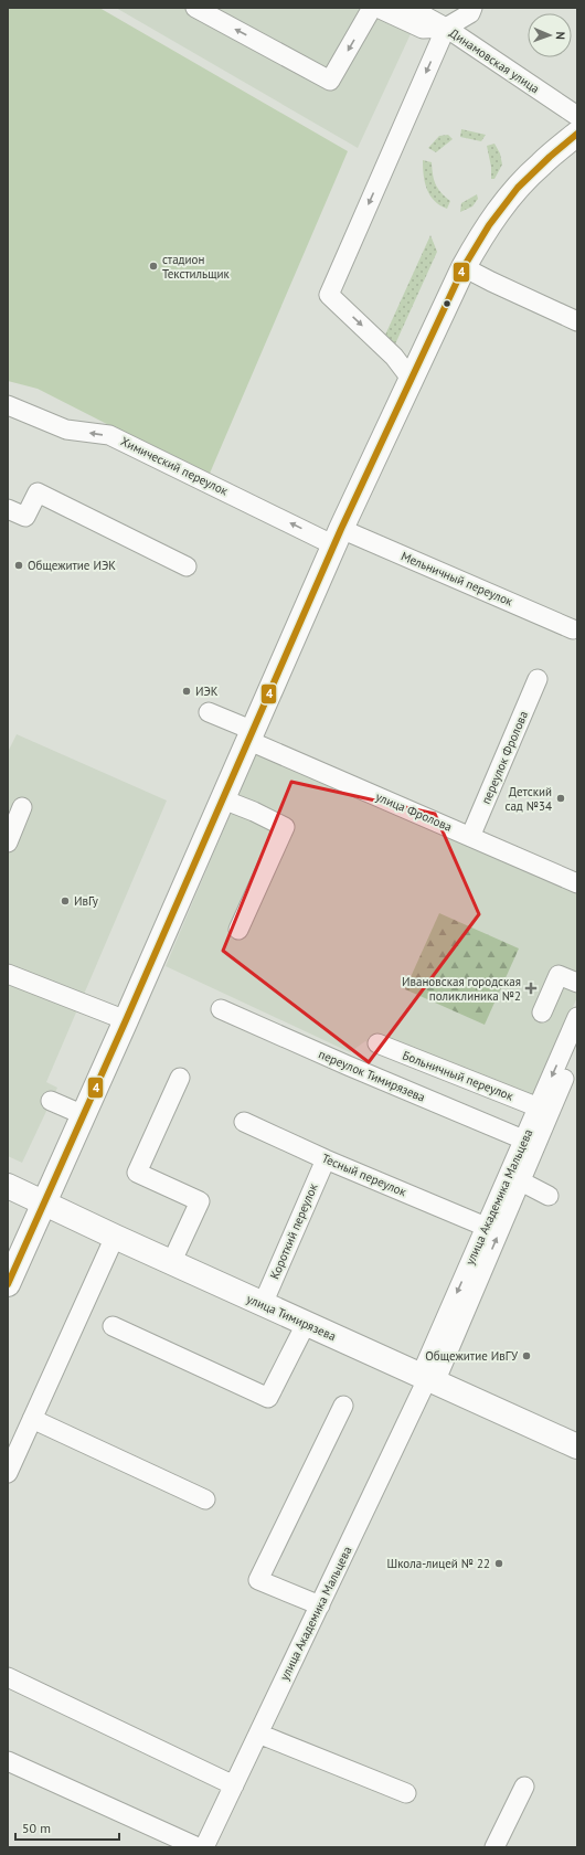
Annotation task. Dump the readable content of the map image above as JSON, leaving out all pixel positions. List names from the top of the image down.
{
  "streets": {
    "main road": ["улица Тимирязева"],
    "street": [
      "Динамовская улица",
      "Химический переулок",
      "Мельничный переулок",
      "переулок Фролова",
      "улица Фролова",
      "переулок Тимирязева",
      "Больничный переулок",
      "Тесный переулок",
      "улица Академика Мальцева",
      "Короткий переулок"
    ]
  },
  "crossings": [
    ["Химический переулок", "Мельничный переулок"],
    ["переулок Фролова", "улица Фролова"],
    ["переулок Тимирязева", "улица Академика Мальцева"],
    ["Больничный переулок", "улица Академика Мальцева"],
    ["Тесный переулок", "улица Академика Мальцева"],
    ["Тесный переулок", "Короткий переулок"],
    ["улица Академика Мальцева", "улица Тимирязева"],
    ["Короткий переулок", "улица Тимирязева"]
  ],
  "one_way": ["Химический переулок"],
  "places": {
    "other": [
      "стадион Текстильщик",
      "Общежитие ИЭК",
      "ИЭК",
      "Детский сад №34",
      "ИвГу",
      "Общежитие ИвГУ",
      "Школа-лицей № 22"
    ],
    "health": ["Ивановская городская поликлиника №2"]
  },
  "lines": ["transit line 4"],
  "scale_bar": "50 m",
  "north": "right"
}
